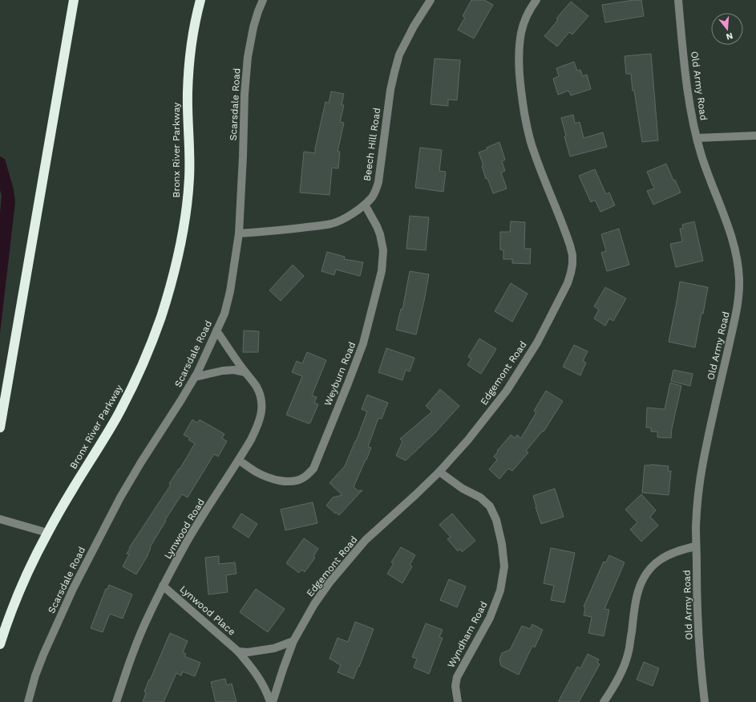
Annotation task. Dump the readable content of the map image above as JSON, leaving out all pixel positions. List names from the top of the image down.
{
  "streets": {
    "highway": ["Bronx River Parkway"],
    "street": [
      "Old Army Road",
      "Scarsdale Road",
      "Beech Hill Road",
      "Edgemont Road",
      "Weyburn Road",
      "Lynwood Road",
      "Lynwood Place",
      "Wyndham Road"
    ]
  },
  "crossings": [
    ["Scarsdale Road", "Beech Hill Road"],
    ["Scarsdale Road", "Lynwood Road"],
    ["Beech Hill Road", "Weyburn Road"],
    ["Edgemont Road", "Wyndham Road"],
    ["Weyburn Road", "Lynwood Road"],
    ["Lynwood Road", "Lynwood Place"]
  ],
  "north": "bottom"
}
